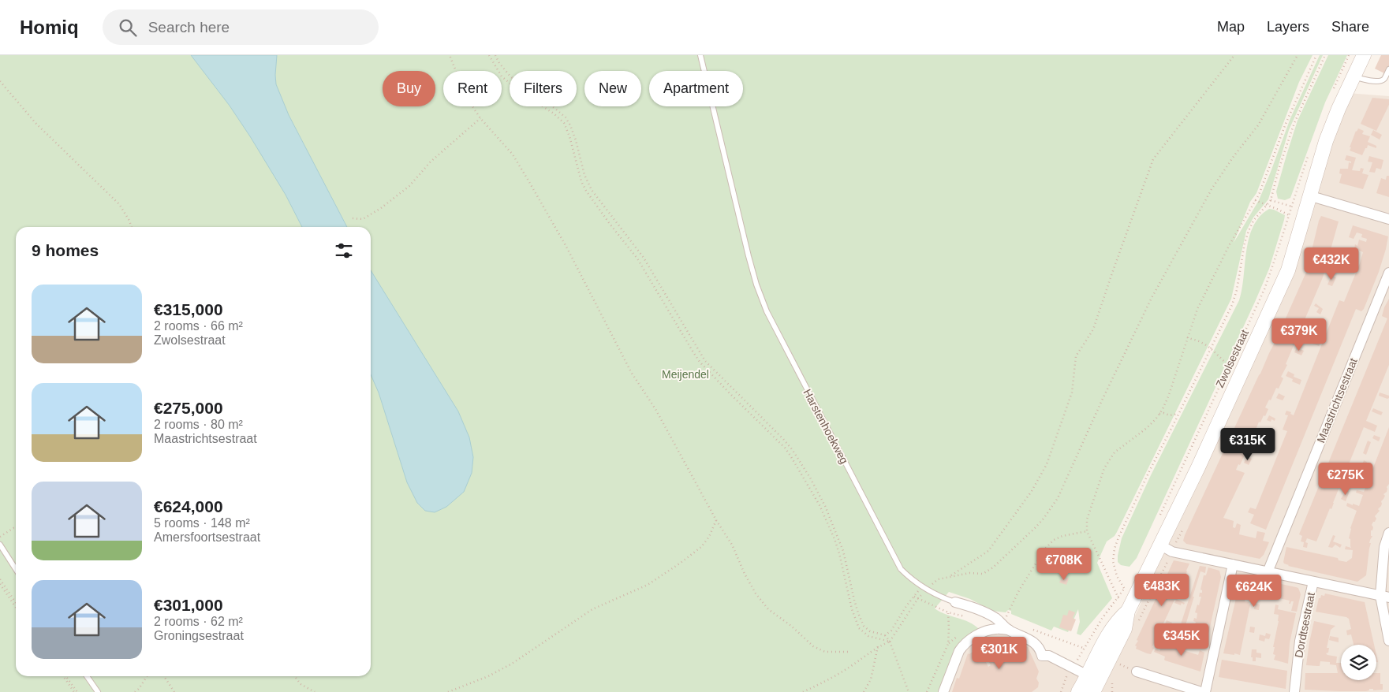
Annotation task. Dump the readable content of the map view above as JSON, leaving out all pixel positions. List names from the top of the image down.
{
  "streets": {
    "main road": ["Zwolsestraat"],
    "street": ["Maastrichtsestraat", "Harstenhoekweg", "Dordtsestraat"]
  },
  "crossings": [
    ["Zwolsestraat", "Harstenhoekweg"]
  ],
  "parks": ["Meijendel"],
  "page": {
    "header": "Homiq",
    "search": "Search here",
    "nav": ["Map", "Layers", "Share"],
    "chip": [
      "Buy",
      "Rent",
      "Filters",
      "New",
      "Apartment"
    ],
    "heading": "9 homes",
    "price": [
      "€432K",
      "€379K",
      "€315K",
      "€275K",
      "€708K",
      "€483K",
      "€624K",
      "€345K",
      "€301K"
    ],
    "list": [
      {
        "name": "€315,000",
        "note": "2 rooms · 66 m² · Zwolsestraat"
      },
      {
        "name": "€275,000",
        "note": "2 rooms · 80 m² · Maastrichtsestraat"
      },
      {
        "name": "€624,000",
        "note": "5 rooms · 148 m² · Amersfoortsestraat"
      },
      {
        "name": "€301,000",
        "note": "2 rooms · 62 m² · Groningsestraat"
      }
    ]
  }
}
